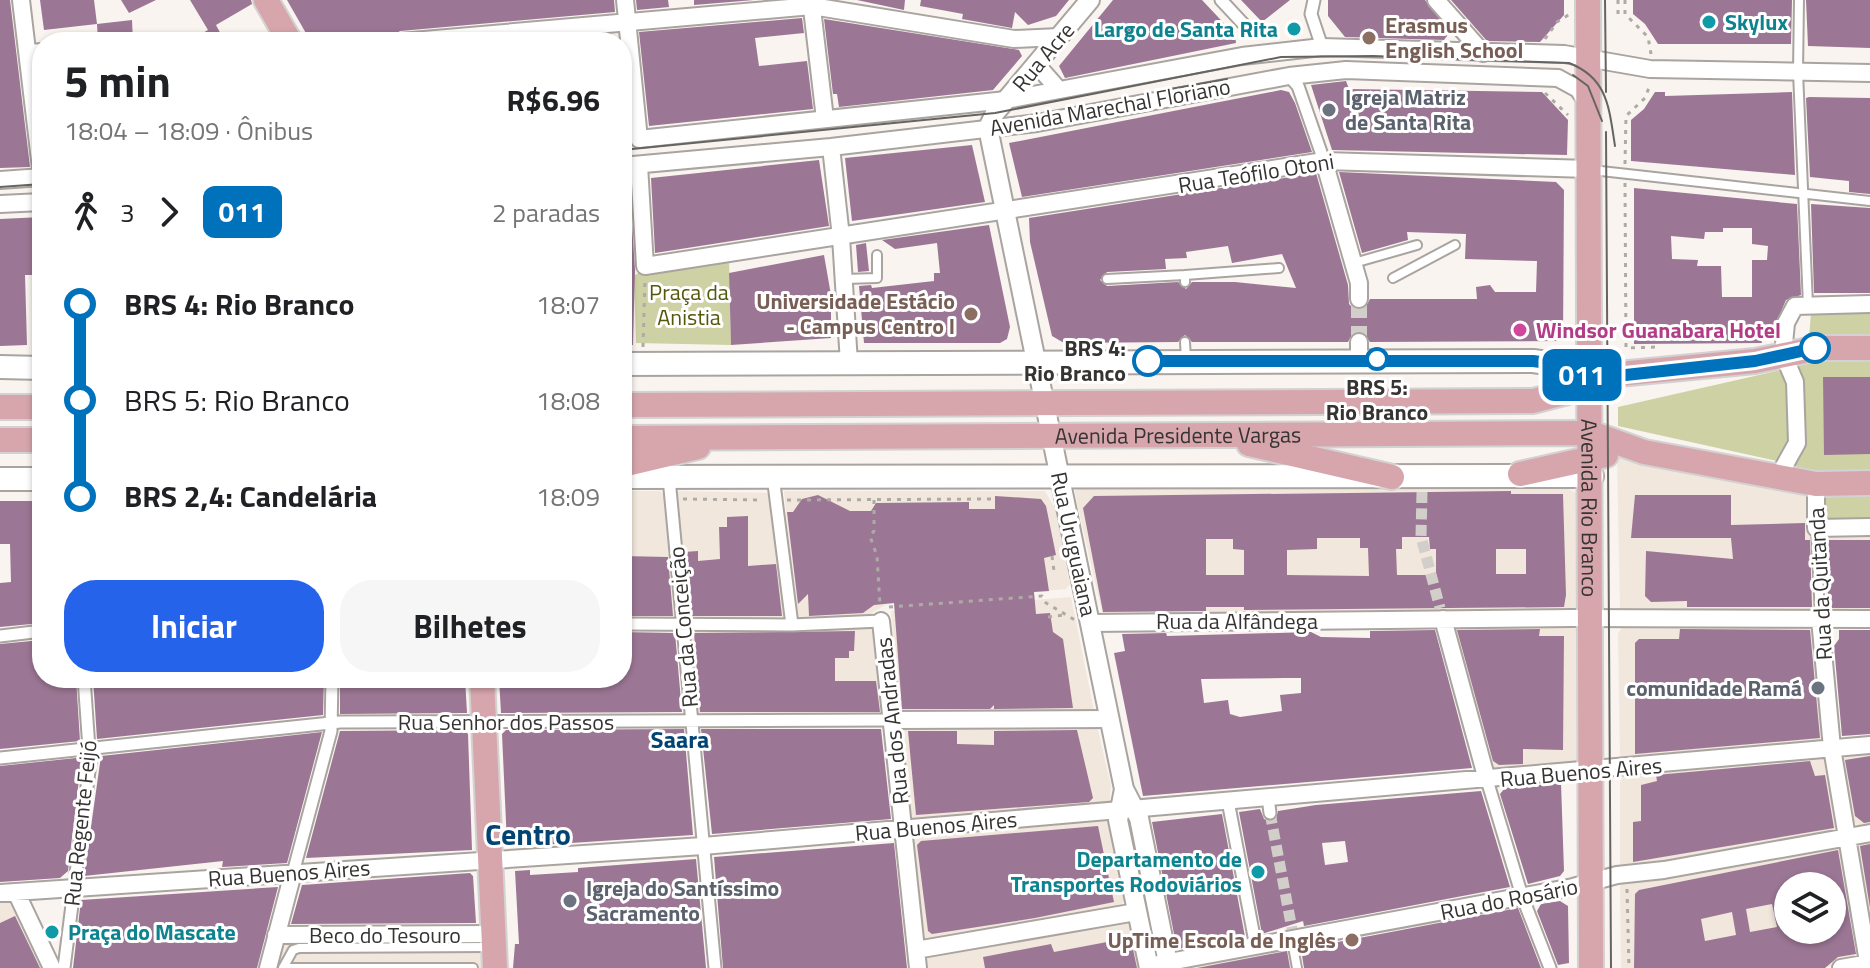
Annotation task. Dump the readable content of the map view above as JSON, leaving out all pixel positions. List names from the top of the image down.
{
  "streets": {
    "main road": ["Avenida Presidente Vargas", "Avenida Rio Branco"],
    "street": [
      "Rua Acre",
      "Avenida Marechal Floriano",
      "Rua Teófilo Otoni",
      "Rua Uruguaiana",
      "Rua da Quitanda",
      "Rua da Alfândega",
      "Rua da Conceição",
      "Rua dos Andradas",
      "Rua Senhor dos Passos",
      "Rua Buenos Aires",
      "Rua Regente Feijó",
      "Rua do Rosário",
      "Beco do Tesouro"
    ]
  },
  "crossings": [
    ["Rua Acre", "Avenida Marechal Floriano"],
    ["Rua Acre", "Rua Uruguaiana"],
    ["Avenida Marechal Floriano", "Avenida Rio Branco"],
    ["Avenida Marechal Floriano", "Rua Uruguaiana"],
    ["Rua Teófilo Otoni", "Avenida Rio Branco"],
    ["Rua Teófilo Otoni", "Rua Uruguaiana"],
    ["Avenida Presidente Vargas", "Avenida Rio Branco"],
    ["Avenida Presidente Vargas", "Rua Uruguaiana"],
    ["Avenida Presidente Vargas", "Rua da Conceição"],
    ["Avenida Presidente Vargas", "Rua dos Andradas"],
    ["Avenida Rio Branco", "Rua da Alfândega"],
    ["Avenida Rio Branco", "Rua Buenos Aires"],
    ["Avenida Rio Branco", "Rua do Rosário"],
    ["Rua Uruguaiana", "Rua da Alfândega"],
    ["Rua Uruguaiana", "Rua Senhor dos Passos"],
    ["Rua Uruguaiana", "Rua Buenos Aires"],
    ["Rua Uruguaiana", "Rua do Rosário"],
    ["Rua da Quitanda", "Rua da Alfândega"],
    ["Rua da Quitanda", "Rua Buenos Aires"],
    ["Rua da Quitanda", "Rua do Rosário"],
    ["Rua da Conceição", "Rua Senhor dos Passos"],
    ["Rua da Conceição", "Rua Buenos Aires"],
    ["Rua dos Andradas", "Rua Senhor dos Passos"],
    ["Rua dos Andradas", "Rua Buenos Aires"],
    ["Rua Senhor dos Passos", "Rua Regente Feijó"],
    ["Rua Buenos Aires", "Rua Regente Feijó"]
  ],
  "districts": ["Saara", "Centro"],
  "parks": ["Praça da Anistia"],
  "places": [
    "Skylux",
    "Largo de Santa Rita",
    "Erasmus English School",
    "Igreja Matriz de Santa Rita",
    "Universidade Estácio - Campus Centro I",
    "Windsor Guanabara Hotel",
    "BRS 5: Rio Branco",
    "BRS 4: Rio Branco",
    "comunidade Ramá",
    "Departamento de Transportes Rodoviários",
    "Igreja do Santíssimo Sacramento",
    "Praça do Mascate",
    "UpTime Escola de Inglês"
  ],
  "lines": ["bus line 011"],
  "page": {
    "on_map": "011",
    "heading": ["5 min", "18:04 – 18:09 · Ônibus", "R$6.96"],
    "legs": ["3", "011", "2 paradas"],
    "list": [
      {
        "name": "BRS 4: Rio Branco",
        "value": "18:07"
      },
      {
        "name": "BRS 5: Rio Branco",
        "value": "18:08"
      },
      {
        "name": "BRS 2,4: Candelária",
        "value": "18:09"
      }
    ],
    "buttons": ["Iniciar", "Bilhetes"]
  }
}
